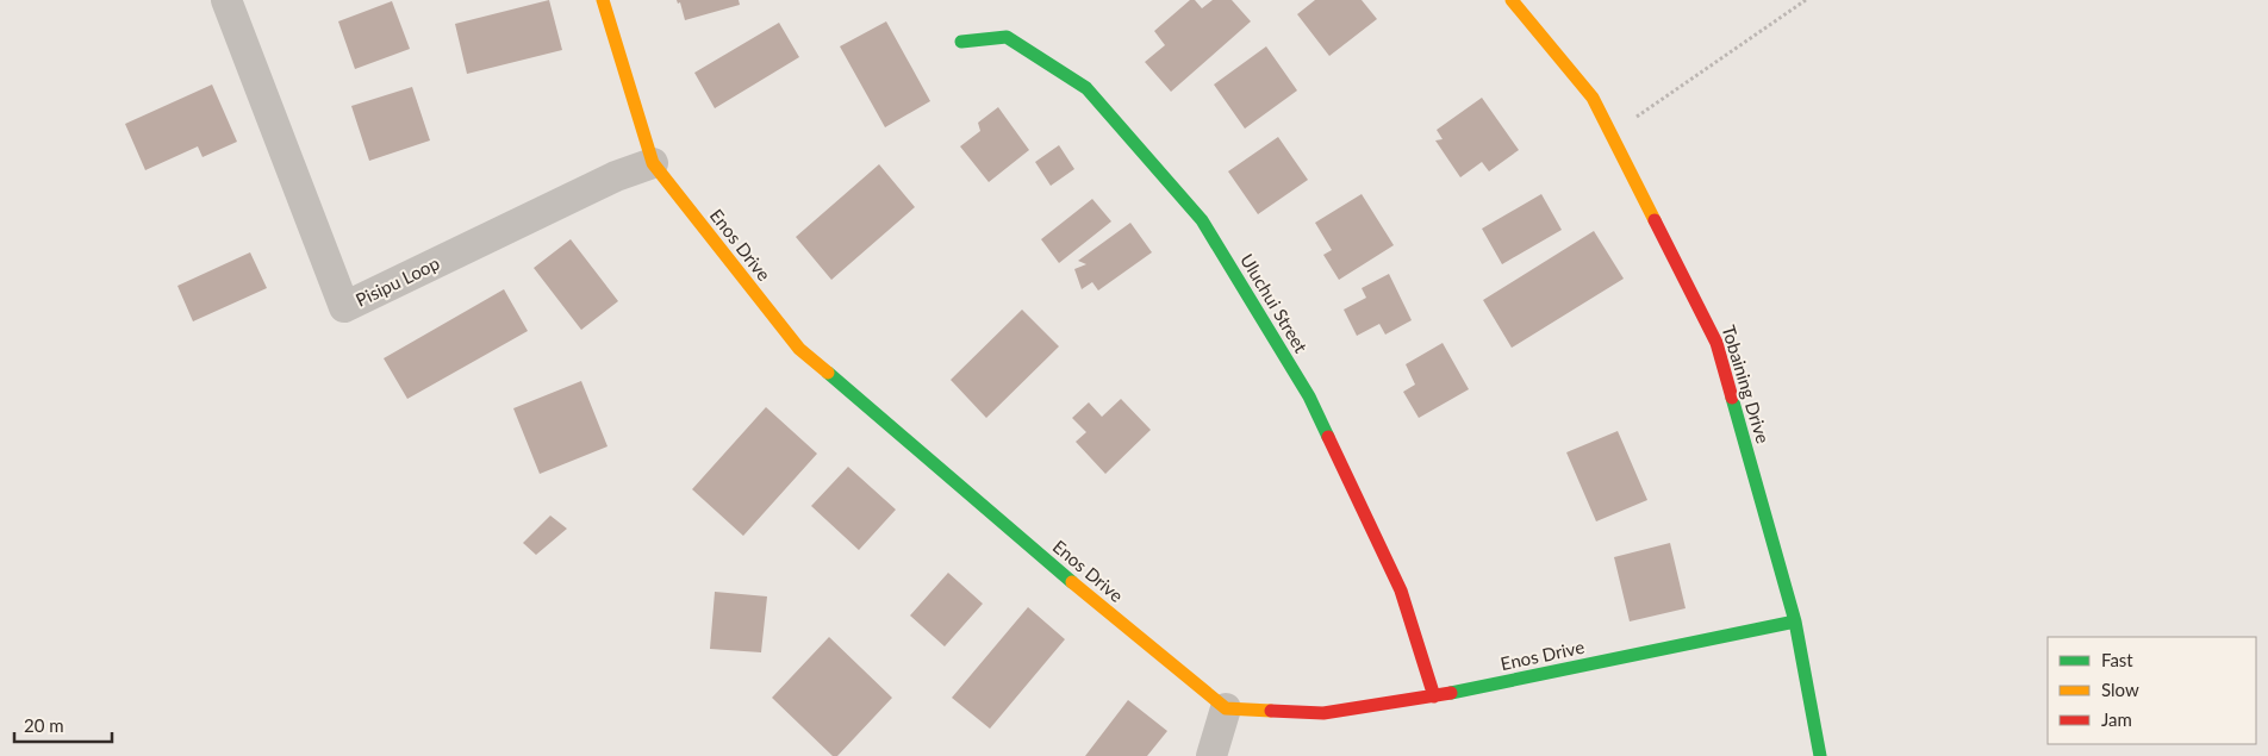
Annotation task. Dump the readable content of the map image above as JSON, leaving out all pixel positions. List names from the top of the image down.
{
  "streets": {
    "street": [
      "Enos Drive",
      "Pisipu Loop",
      "Uluchui Street",
      "Tobaining Drive"
    ]
  },
  "crossings": [
    ["Enos Drive", "Pisipu Loop"],
    ["Enos Drive", "Uluchui Street"],
    ["Enos Drive", "Tobaining Drive"]
  ],
  "legend": ["Fast", "Slow", "Jam"],
  "scale_bar": "20 m"
}
